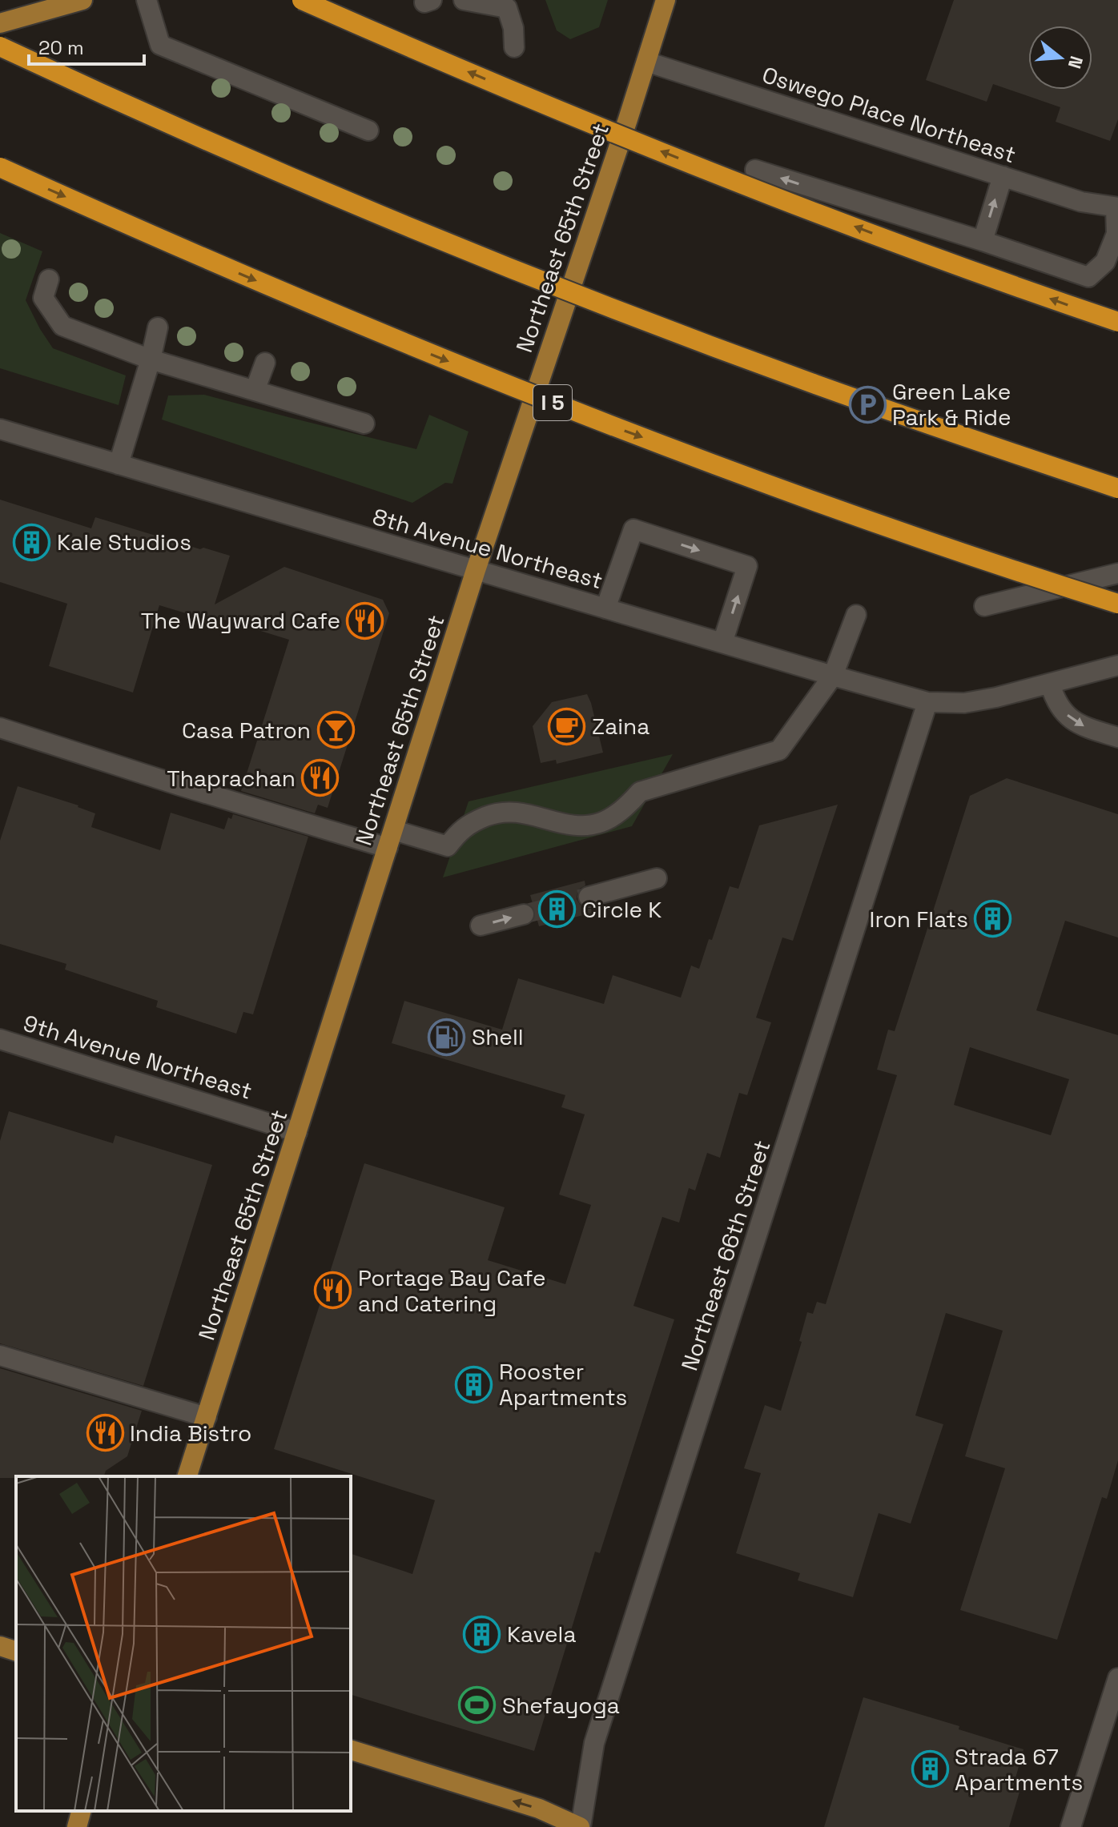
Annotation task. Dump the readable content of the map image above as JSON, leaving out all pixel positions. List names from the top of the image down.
{
  "streets": {
    "highway": ["I 5"],
    "main road": ["Northeast 65th Street"],
    "street": [
      "Oswego Place Northeast",
      "8th Avenue Northeast",
      "9th Avenue Northeast",
      "Northeast 66th Street"
    ]
  },
  "crossings": [
    ["Oswego Place Northeast", "Northeast 65th Street"],
    ["Northeast 65th Street", "8th Avenue Northeast"],
    ["Northeast 65th Street", "9th Avenue Northeast"],
    ["8th Avenue Northeast", "Northeast 66th Street"]
  ],
  "places": {
    "parking": ["Green Lake Park & Ride"],
    "building": [
      "Kale Studios",
      "Circle K",
      "Iron Flats",
      "Rooster Apartments",
      "Kavela",
      "Strada 67 Apartments"
    ],
    "restaurant": [
      "The Wayward Cafe",
      "Thaprachan",
      "Portage Bay Cafe and Catering",
      "India Bistro"
    ],
    "cafe": ["Zaina"],
    "bar": ["Casa Patron"],
    "fuel station": ["Shell"],
    "sports": ["Shefayoga"]
  },
  "scale_bar": "20 m",
  "north": "right"
}
